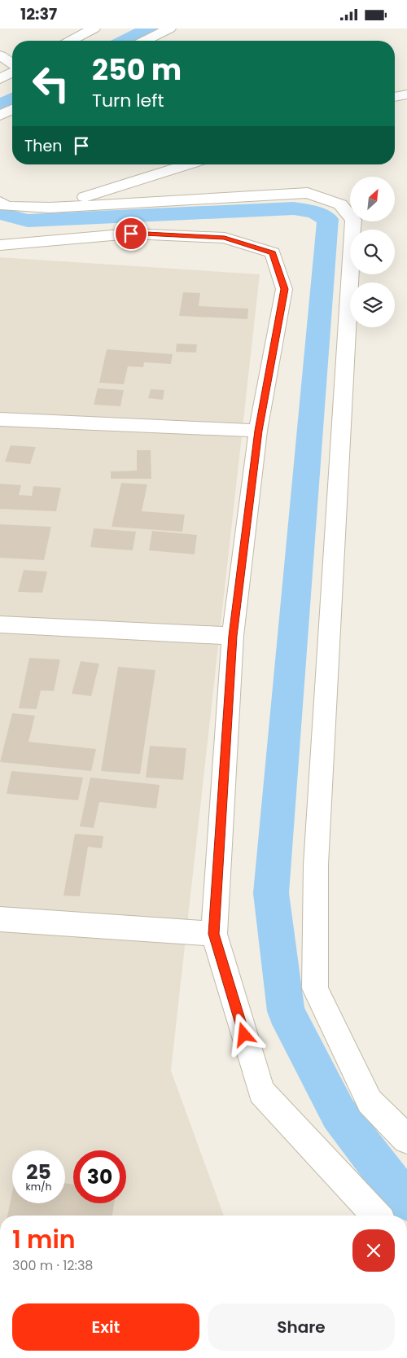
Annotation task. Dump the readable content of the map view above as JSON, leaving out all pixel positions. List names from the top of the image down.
{
  "north": "top right",
  "page": {
    "status": "12:37",
    "turn": ["250 m", "Turn left"],
    "then": "Then",
    "speed": "25 km/h",
    "limit": "30",
    "heading": ["1 min", "300 m · 12:38"],
    "buttons": ["Exit", "Share"]
  }
}
